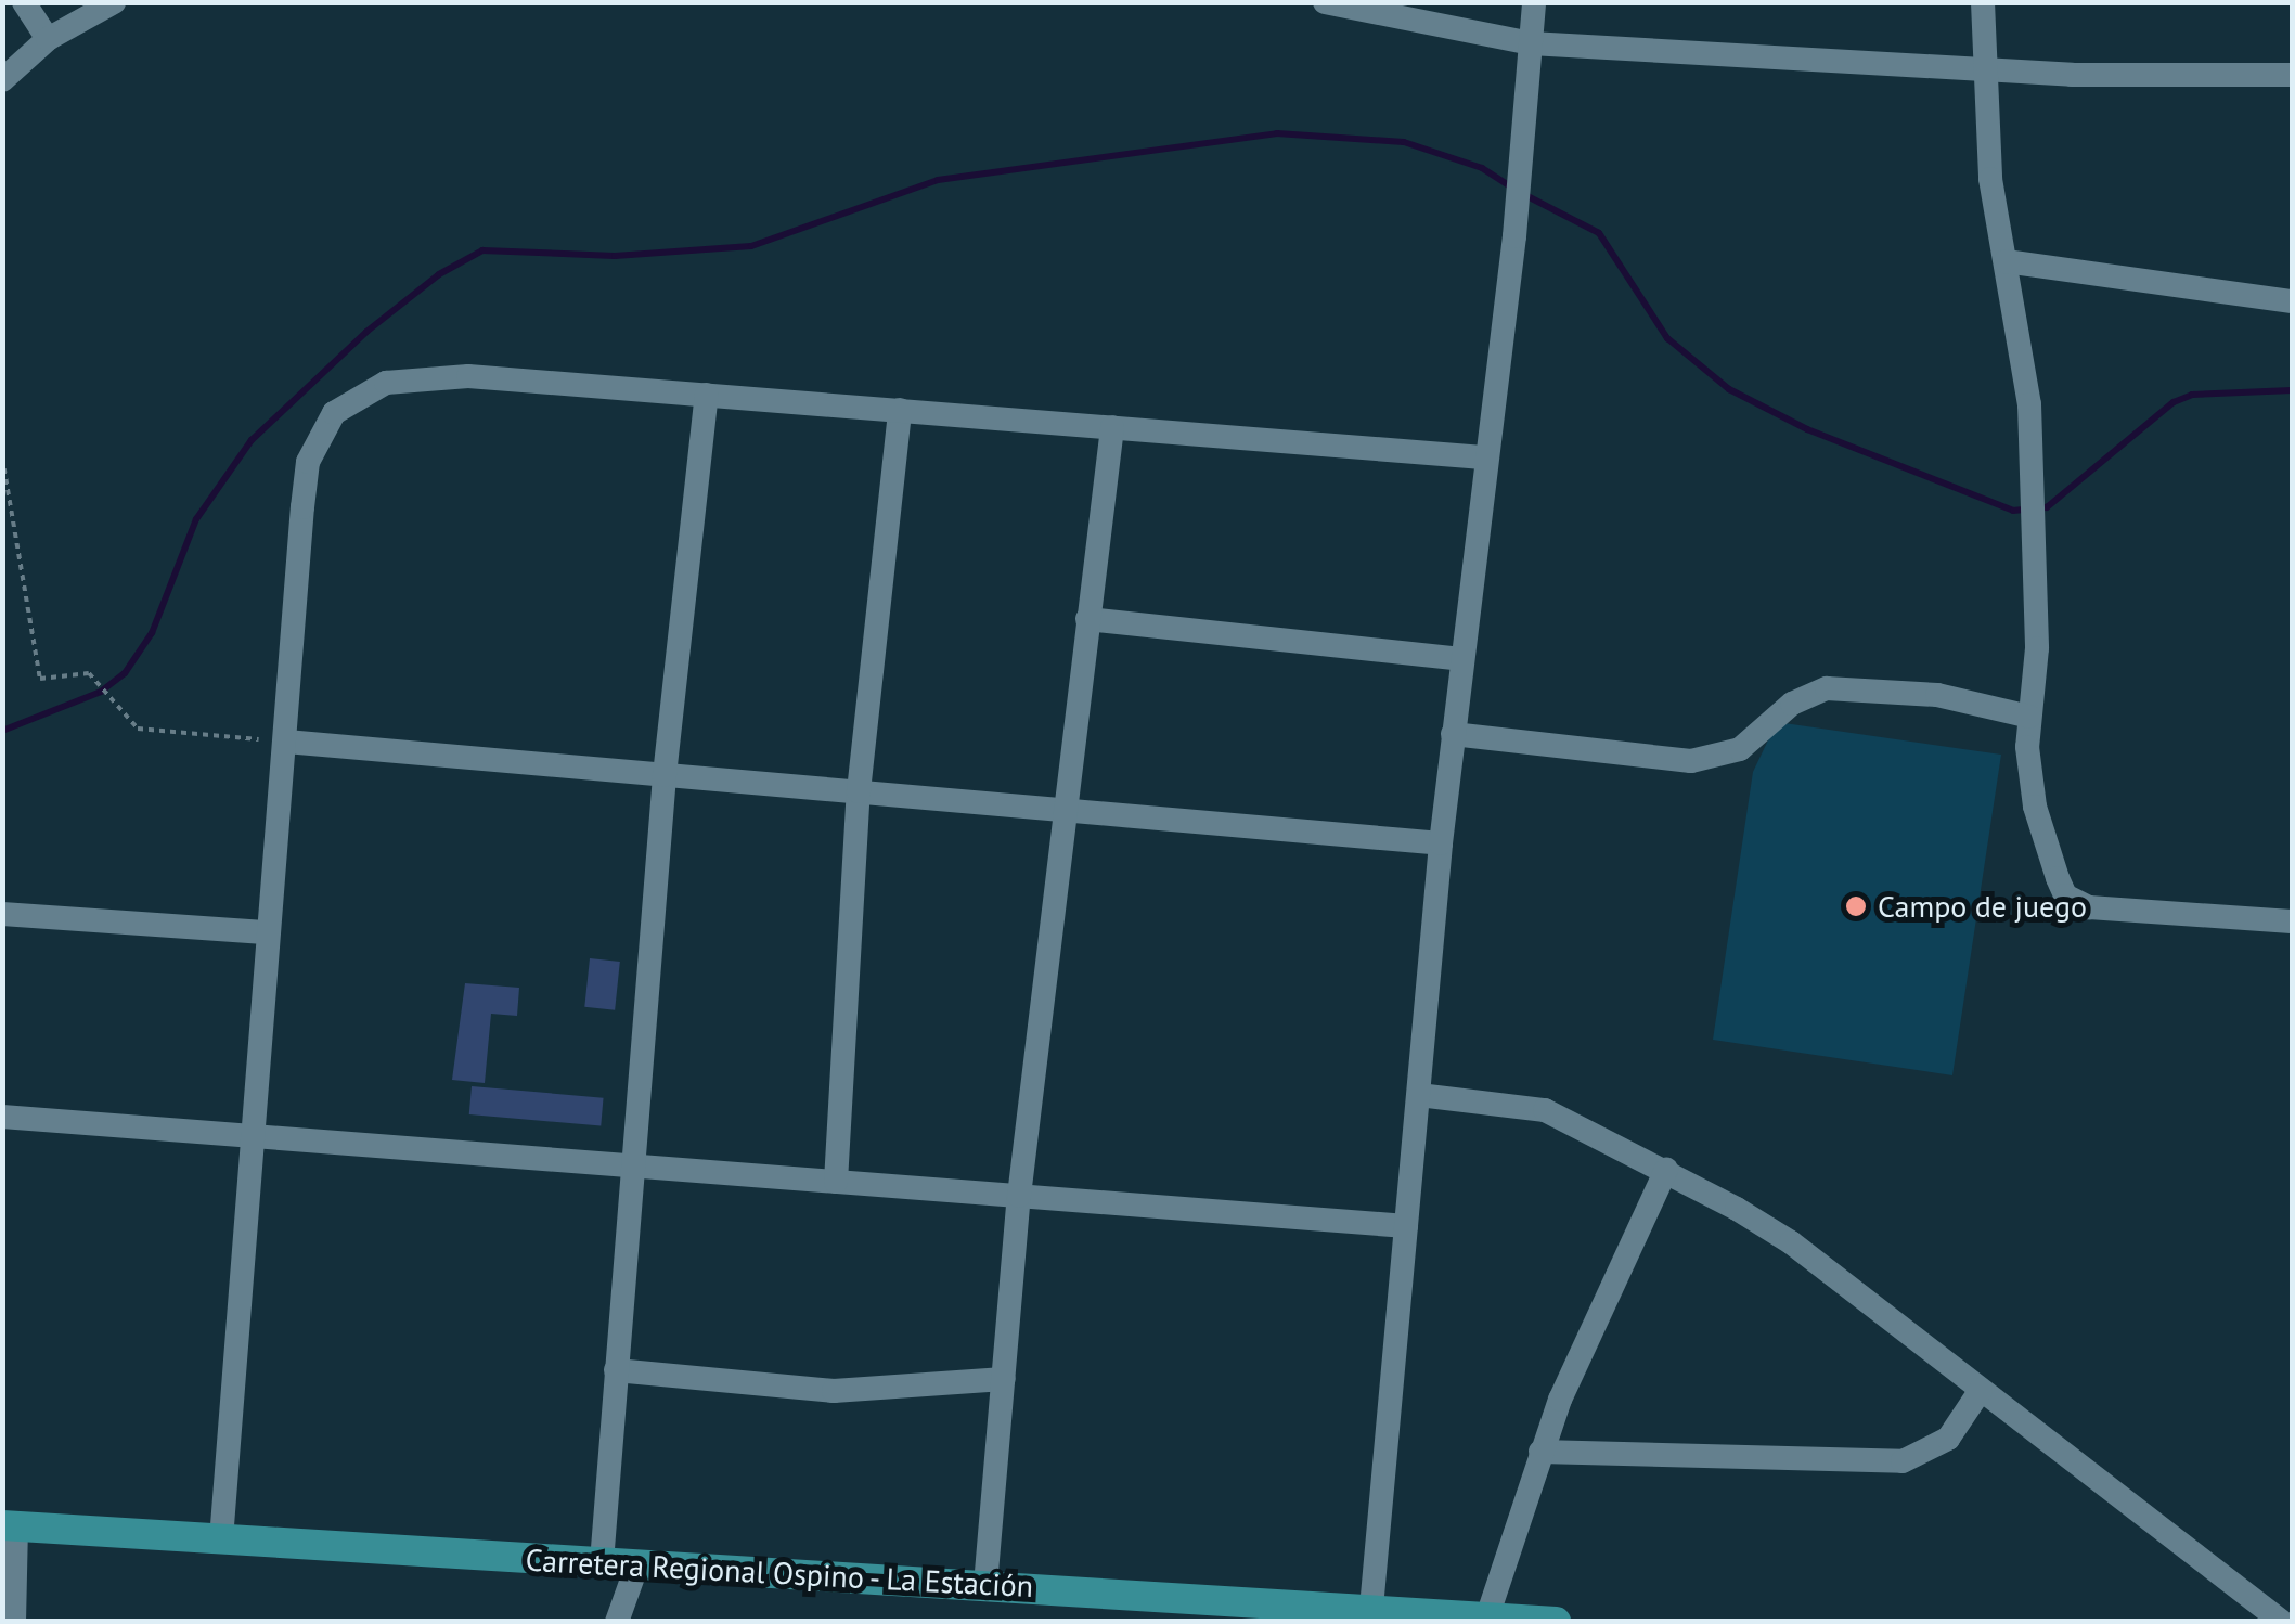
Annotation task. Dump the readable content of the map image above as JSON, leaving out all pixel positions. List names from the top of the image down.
{
  "streets": {
    "main road": ["Carretera Regional Ospino - La Estación"]
  },
  "places": ["Campo de juego"]
}
